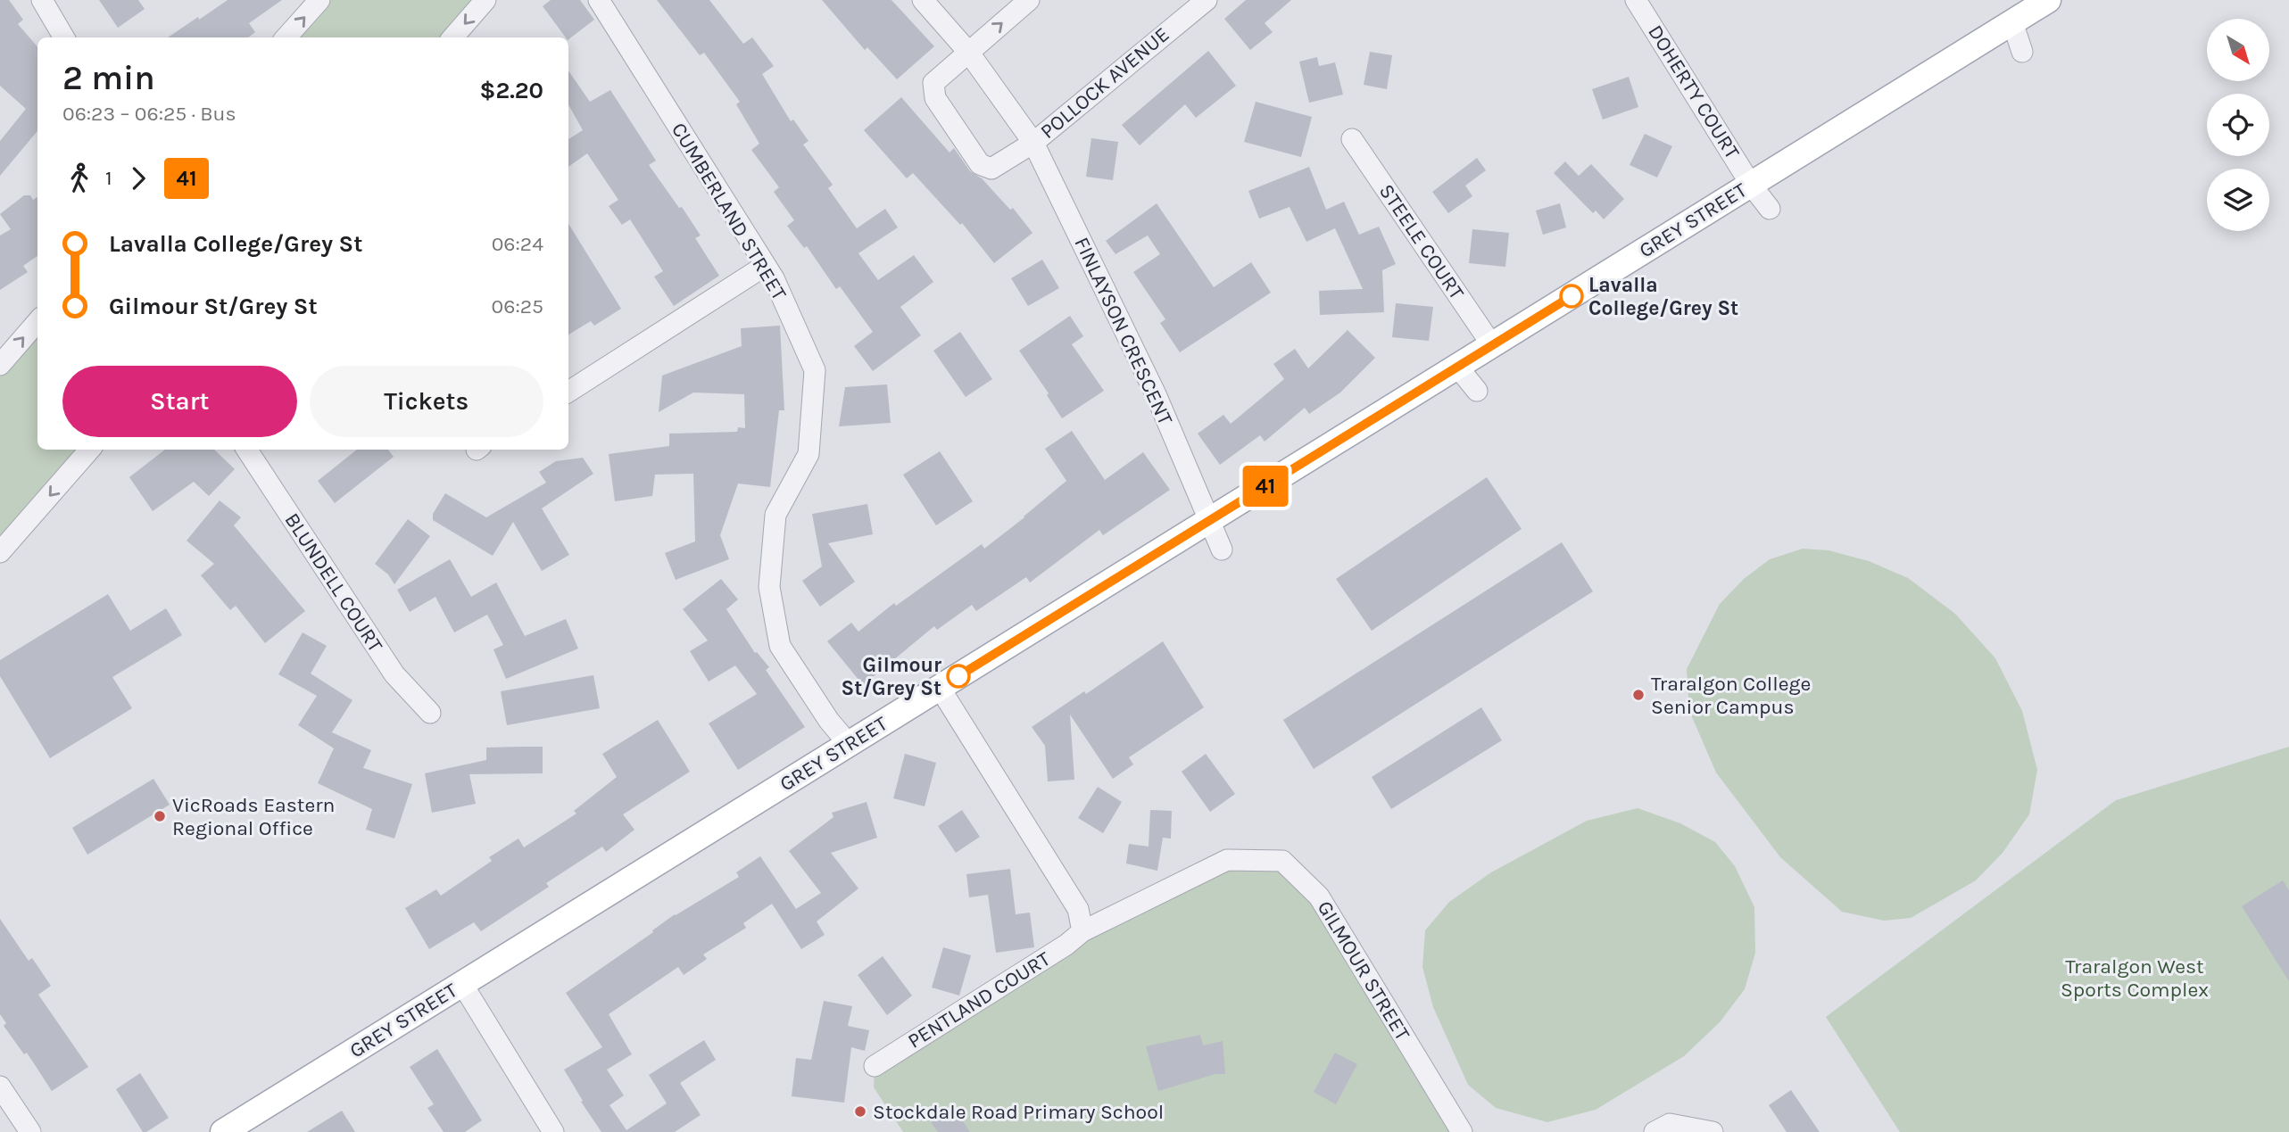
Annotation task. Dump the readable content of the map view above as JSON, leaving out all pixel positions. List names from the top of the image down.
{
  "streets": {
    "main road": ["GREY STREET"],
    "street": [
      "POLLOCK AVENUE",
      "DOHERTY COURT",
      "CUMBERLAND STREET",
      "STEELE COURT",
      "FINLAYSON CRESCENT",
      "BLUNDELL COURT",
      "GILMOUR STREET",
      "PENTLAND COURT"
    ]
  },
  "crossings": [
    ["POLLOCK AVENUE", "FINLAYSON CRESCENT"],
    ["DOHERTY COURT", "GREY STREET"],
    ["CUMBERLAND STREET", "GREY STREET"],
    ["GREY STREET", "STEELE COURT"],
    ["GREY STREET", "FINLAYSON CRESCENT"],
    ["GILMOUR STREET", "PENTLAND COURT"]
  ],
  "parks": ["Traralgon West Sports Complex"],
  "places": [
    "Lavalla College/Grey St",
    "Gilmour St/Grey St",
    "Traralgon College Senior Campus",
    "VicRoads Eastern Regional Office",
    "Stockdale Road Primary School"
  ],
  "lines": ["bus line 41"],
  "north": "bottom right",
  "page": {
    "on_map": "41",
    "heading": ["2 min", "06:23 – 06:25 · Bus", "$2.20"],
    "legs": ["1", "41"],
    "list": [
      {
        "name": "Lavalla College/Grey St",
        "value": "06:24"
      },
      {
        "name": "Gilmour St/Grey St",
        "value": "06:25"
      }
    ],
    "buttons": ["Start", "Tickets"]
  }
}
